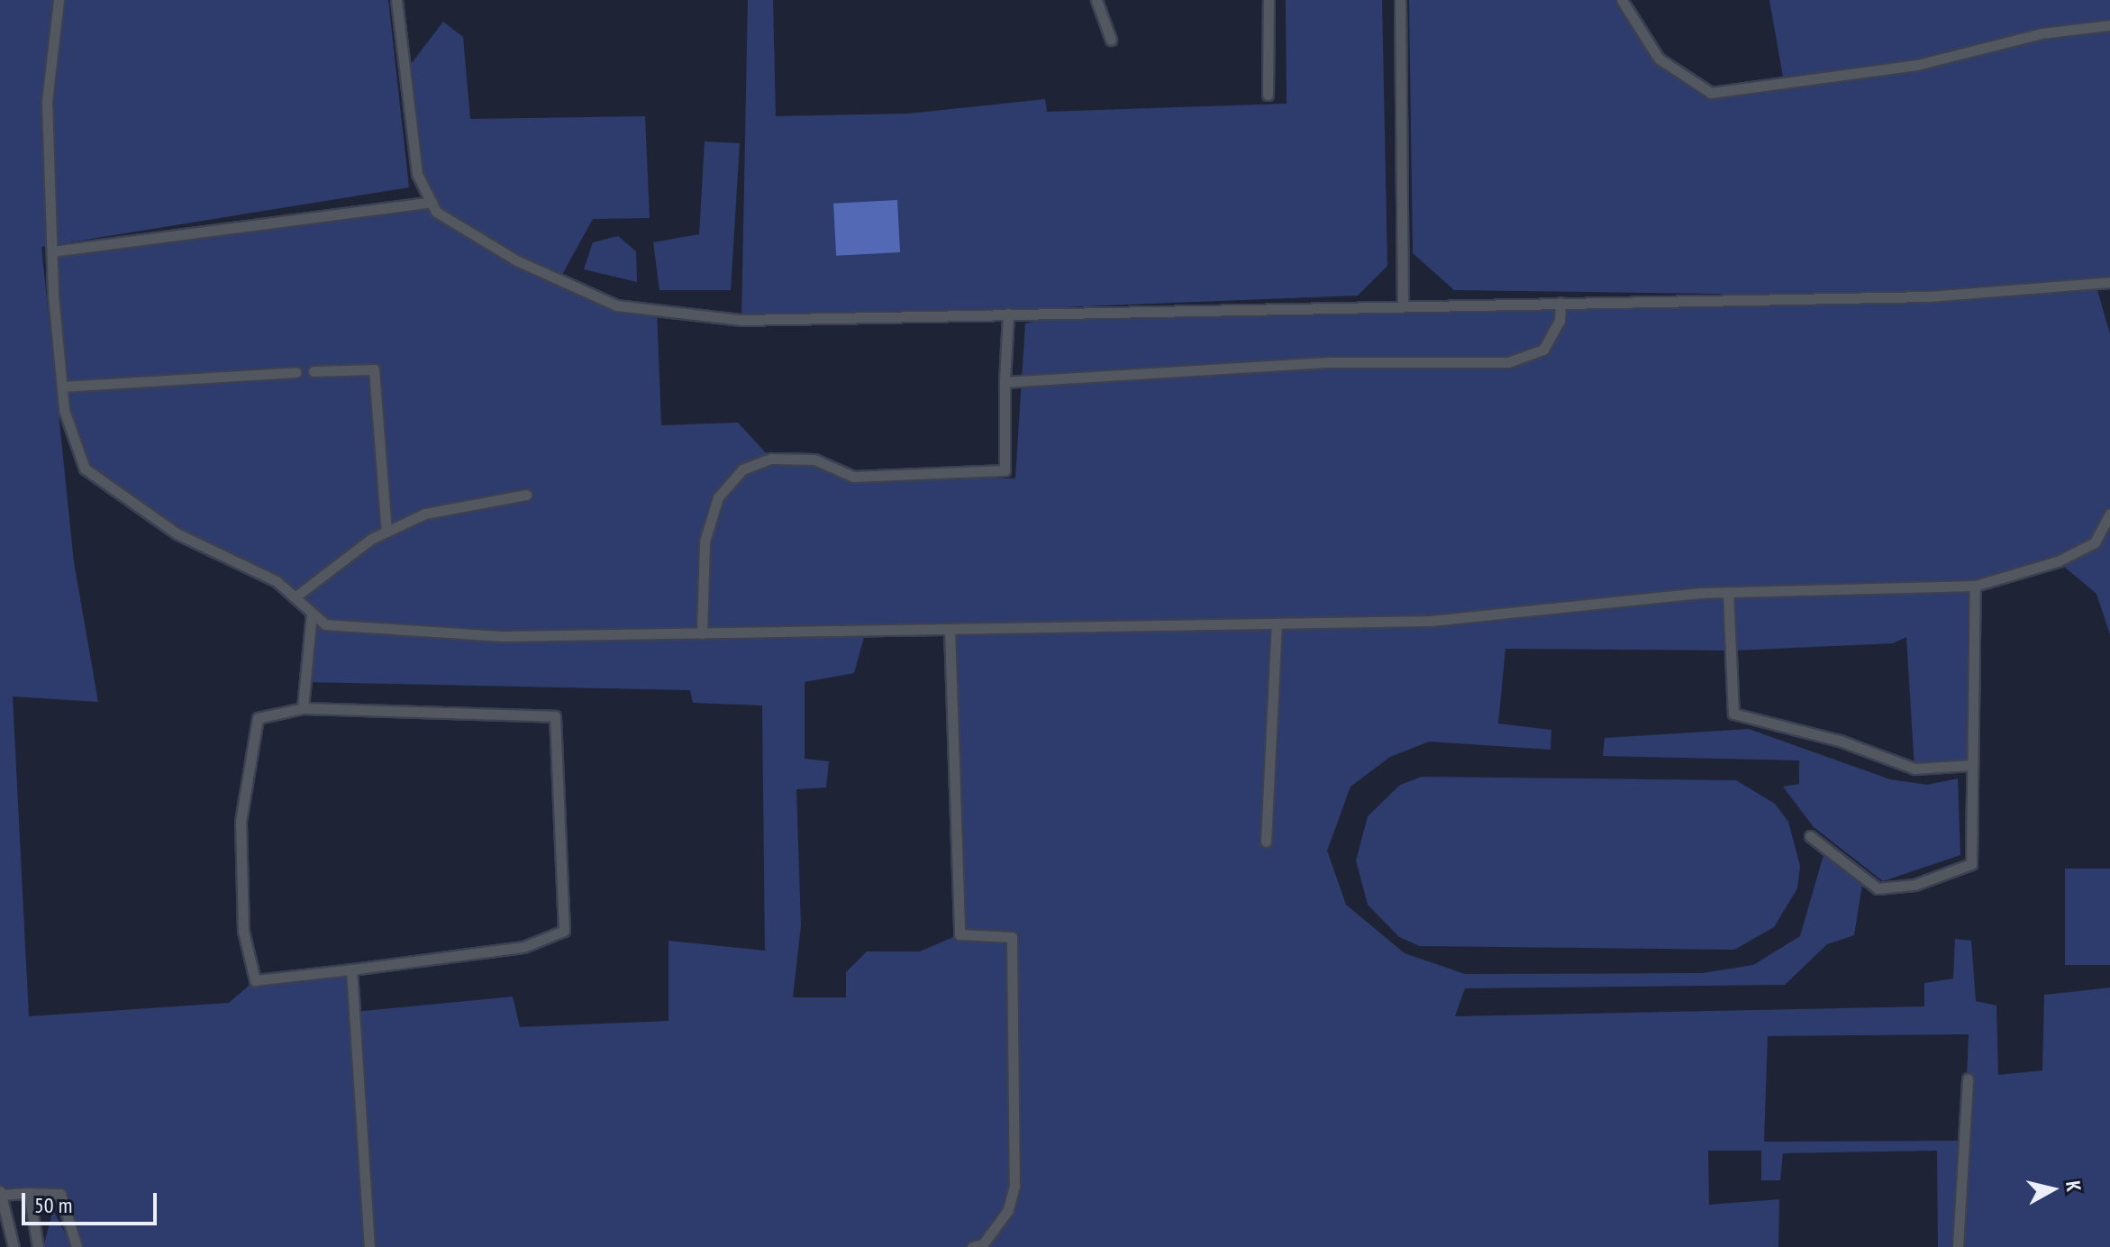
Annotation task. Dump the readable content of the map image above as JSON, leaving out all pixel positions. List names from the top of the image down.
{
  "scale_bar": "50 m",
  "north": "right"
}
